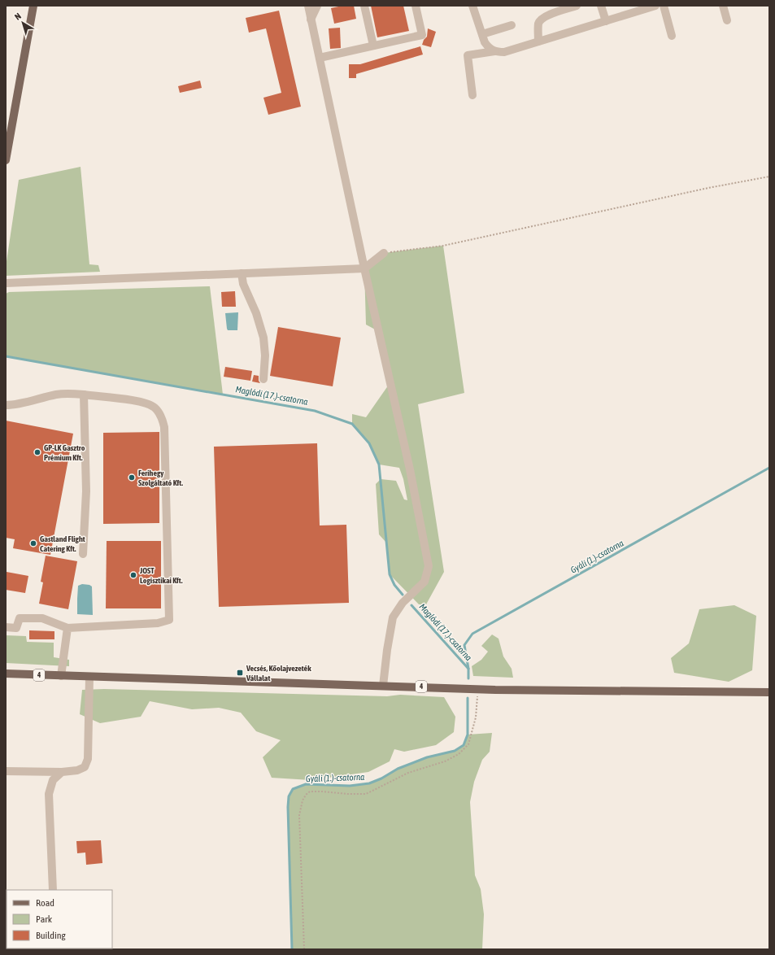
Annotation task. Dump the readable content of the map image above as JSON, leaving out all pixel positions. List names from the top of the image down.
{
  "streets": {
    "main road": ["4"]
  },
  "water": ["Maglódi (17.)-csatorna", "Gyáli (1.)-csatorna"],
  "places": {
    "other": [
      "GP-LK Gasztro Prémium Kft.",
      "Ferihegy Szolgáltató Kft.",
      "Gastland Flight Catering Kft.",
      "JOST Logisztikai Kft."
    ],
    "transit": ["Vecsés, Kőolajvezeték Vállalat"]
  },
  "legend": ["Road", "Park", "Building"],
  "north": "top left"
}
